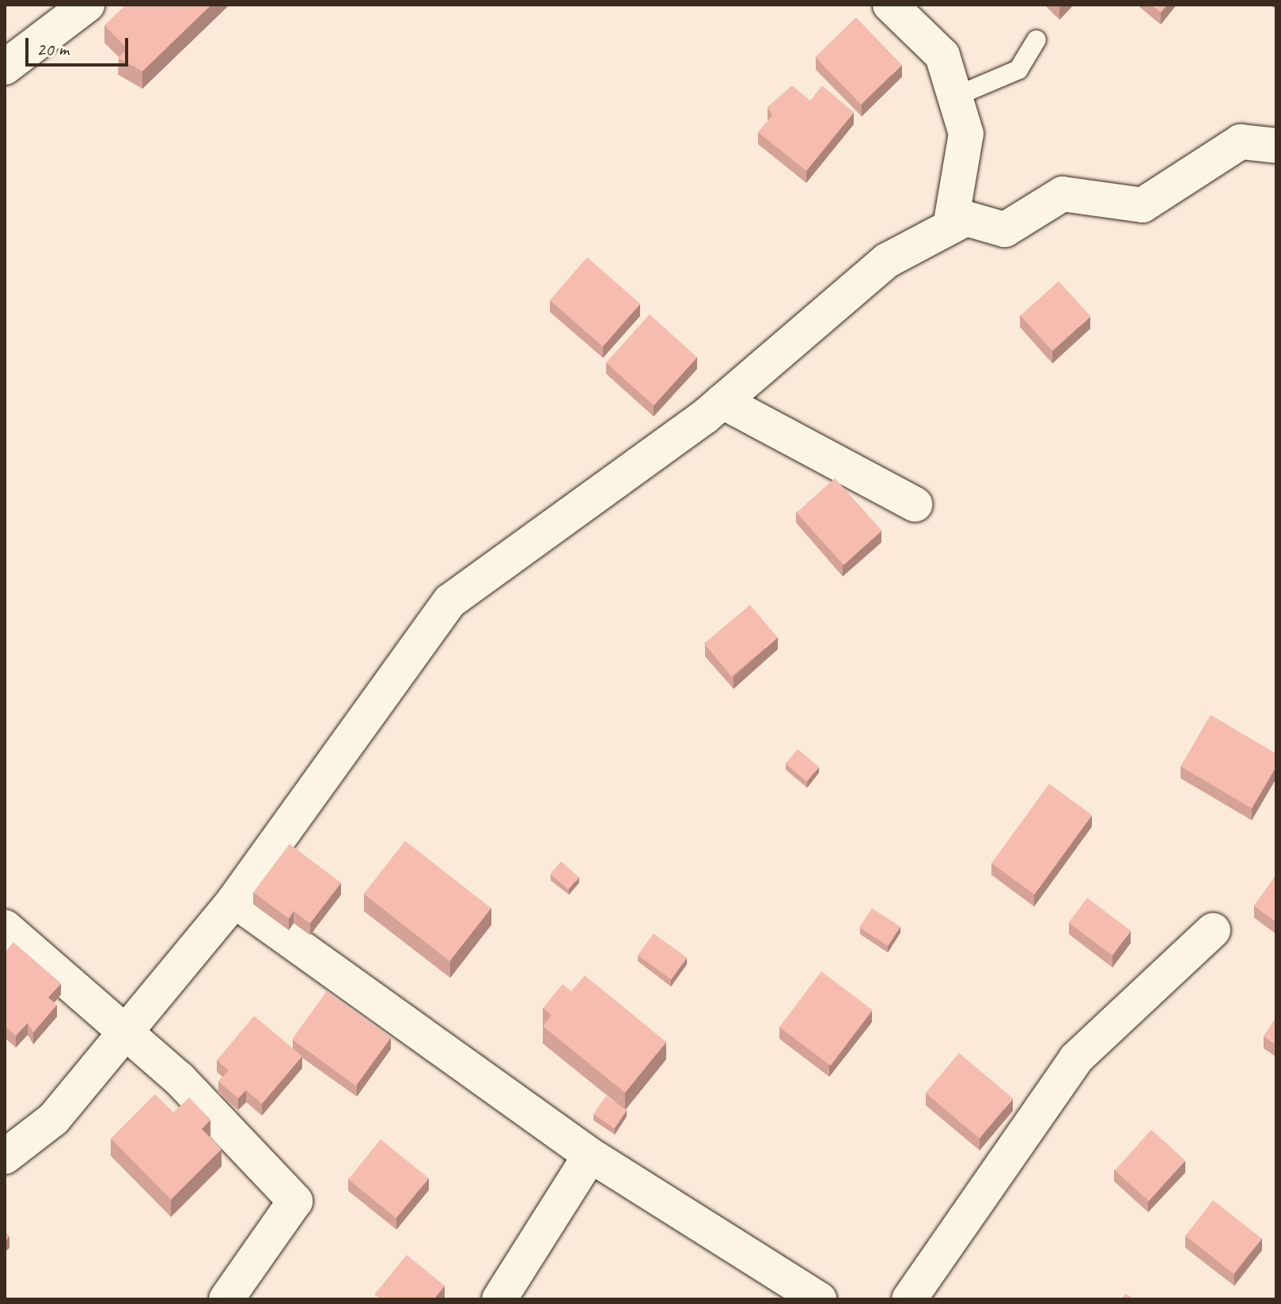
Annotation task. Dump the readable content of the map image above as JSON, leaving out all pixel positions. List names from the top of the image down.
{
  "scale_bar": "20 m"
}
